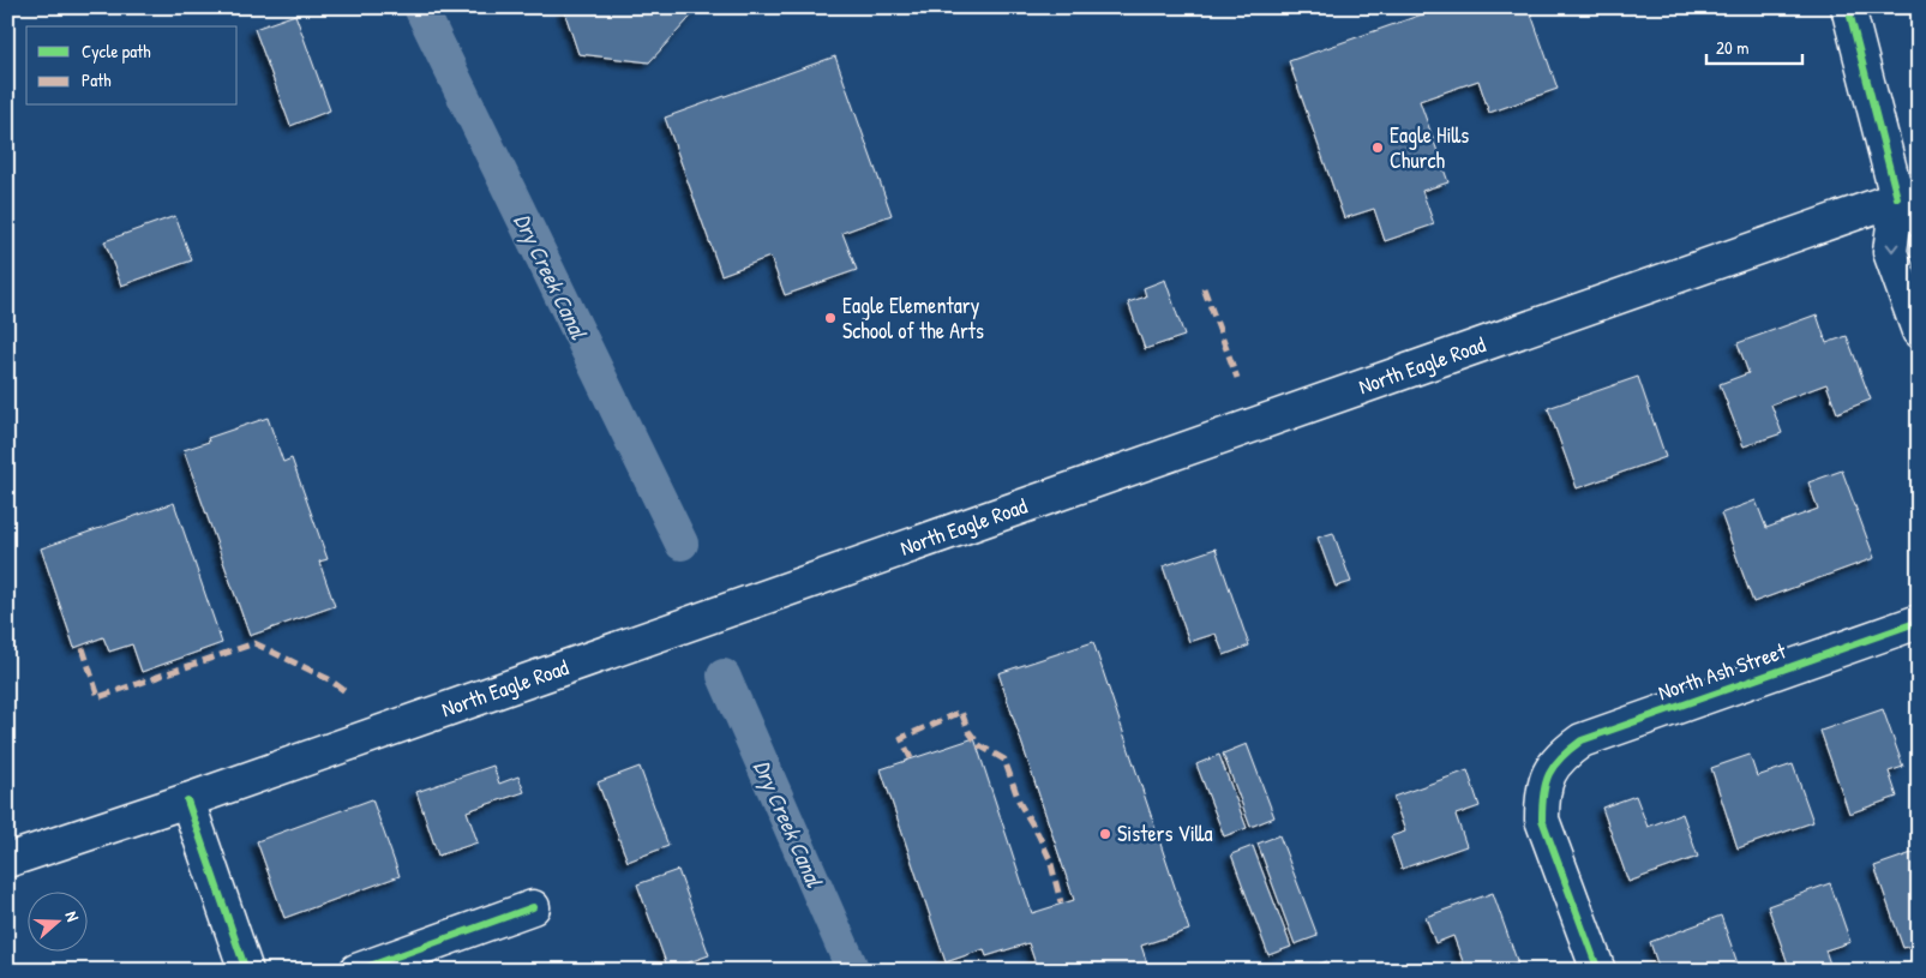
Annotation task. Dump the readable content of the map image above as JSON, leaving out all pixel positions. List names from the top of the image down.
{
  "streets": {
    "main road": ["North Eagle Road", "North Ash Street"]
  },
  "water": ["Dry Creek Canal"],
  "places": ["Eagle Hills Church", "Eagle Elementary School of the Arts", "Sisters Villa"],
  "legend": ["Cycle path", "Path"],
  "scale_bar": "20 m",
  "north": "right"
}
